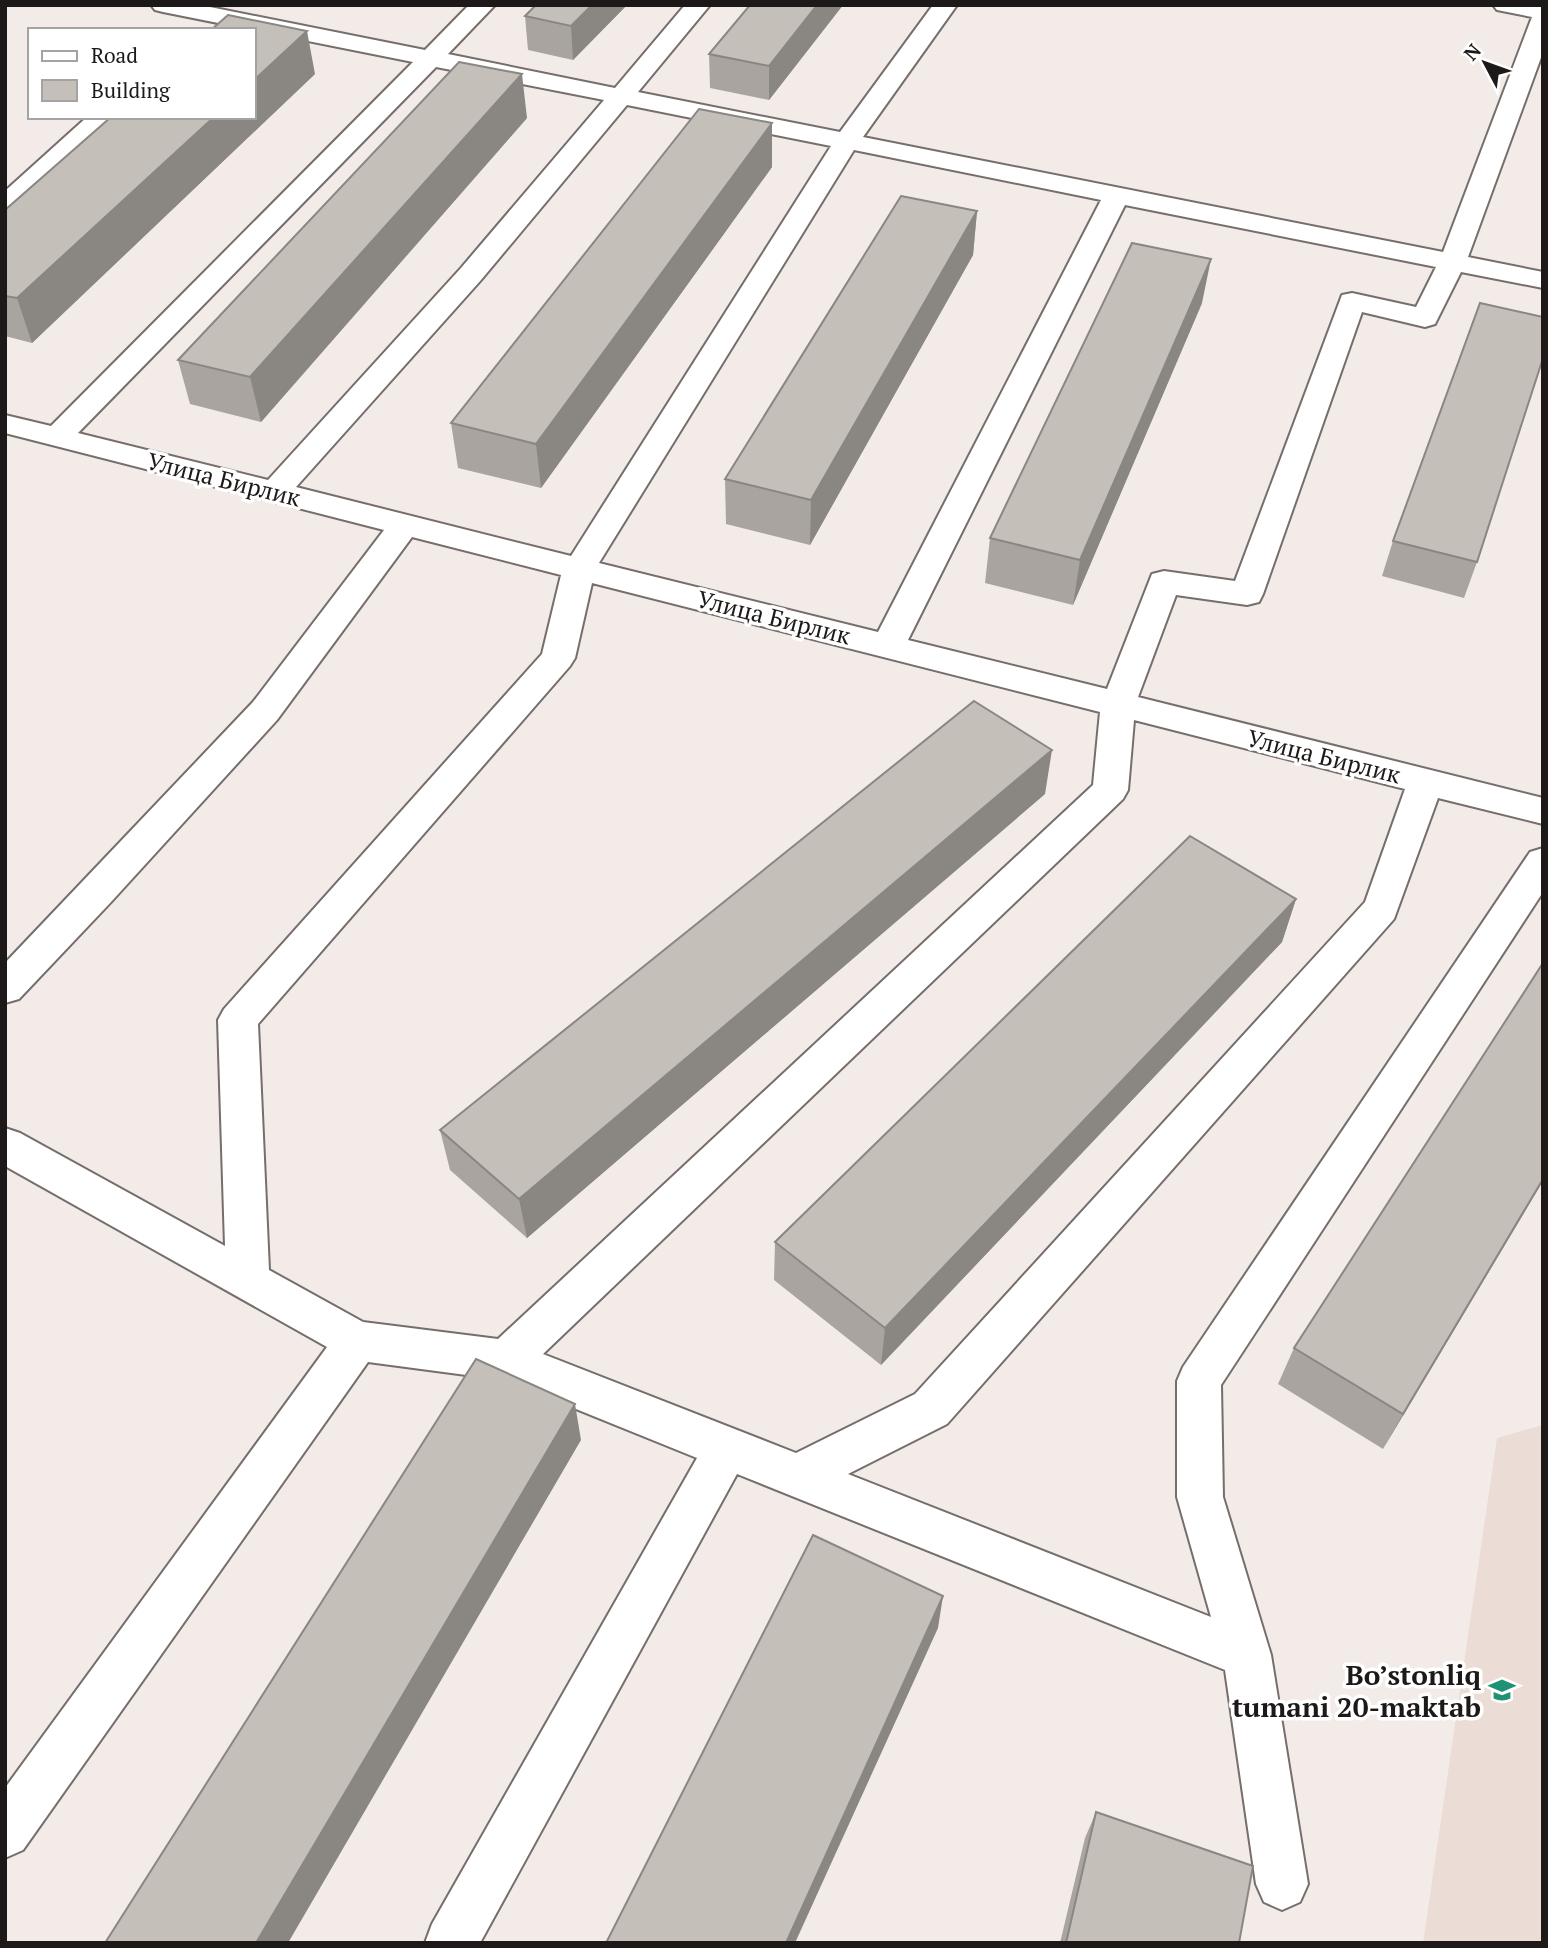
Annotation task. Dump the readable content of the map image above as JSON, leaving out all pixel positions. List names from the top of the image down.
{
  "streets": {
    "street": ["Улица Бирлик"]
  },
  "places": {
    "school or university": ["Bo’stonliq tumani 20-maktab"]
  },
  "legend": ["Road", "Building"],
  "north": "top left"
}
